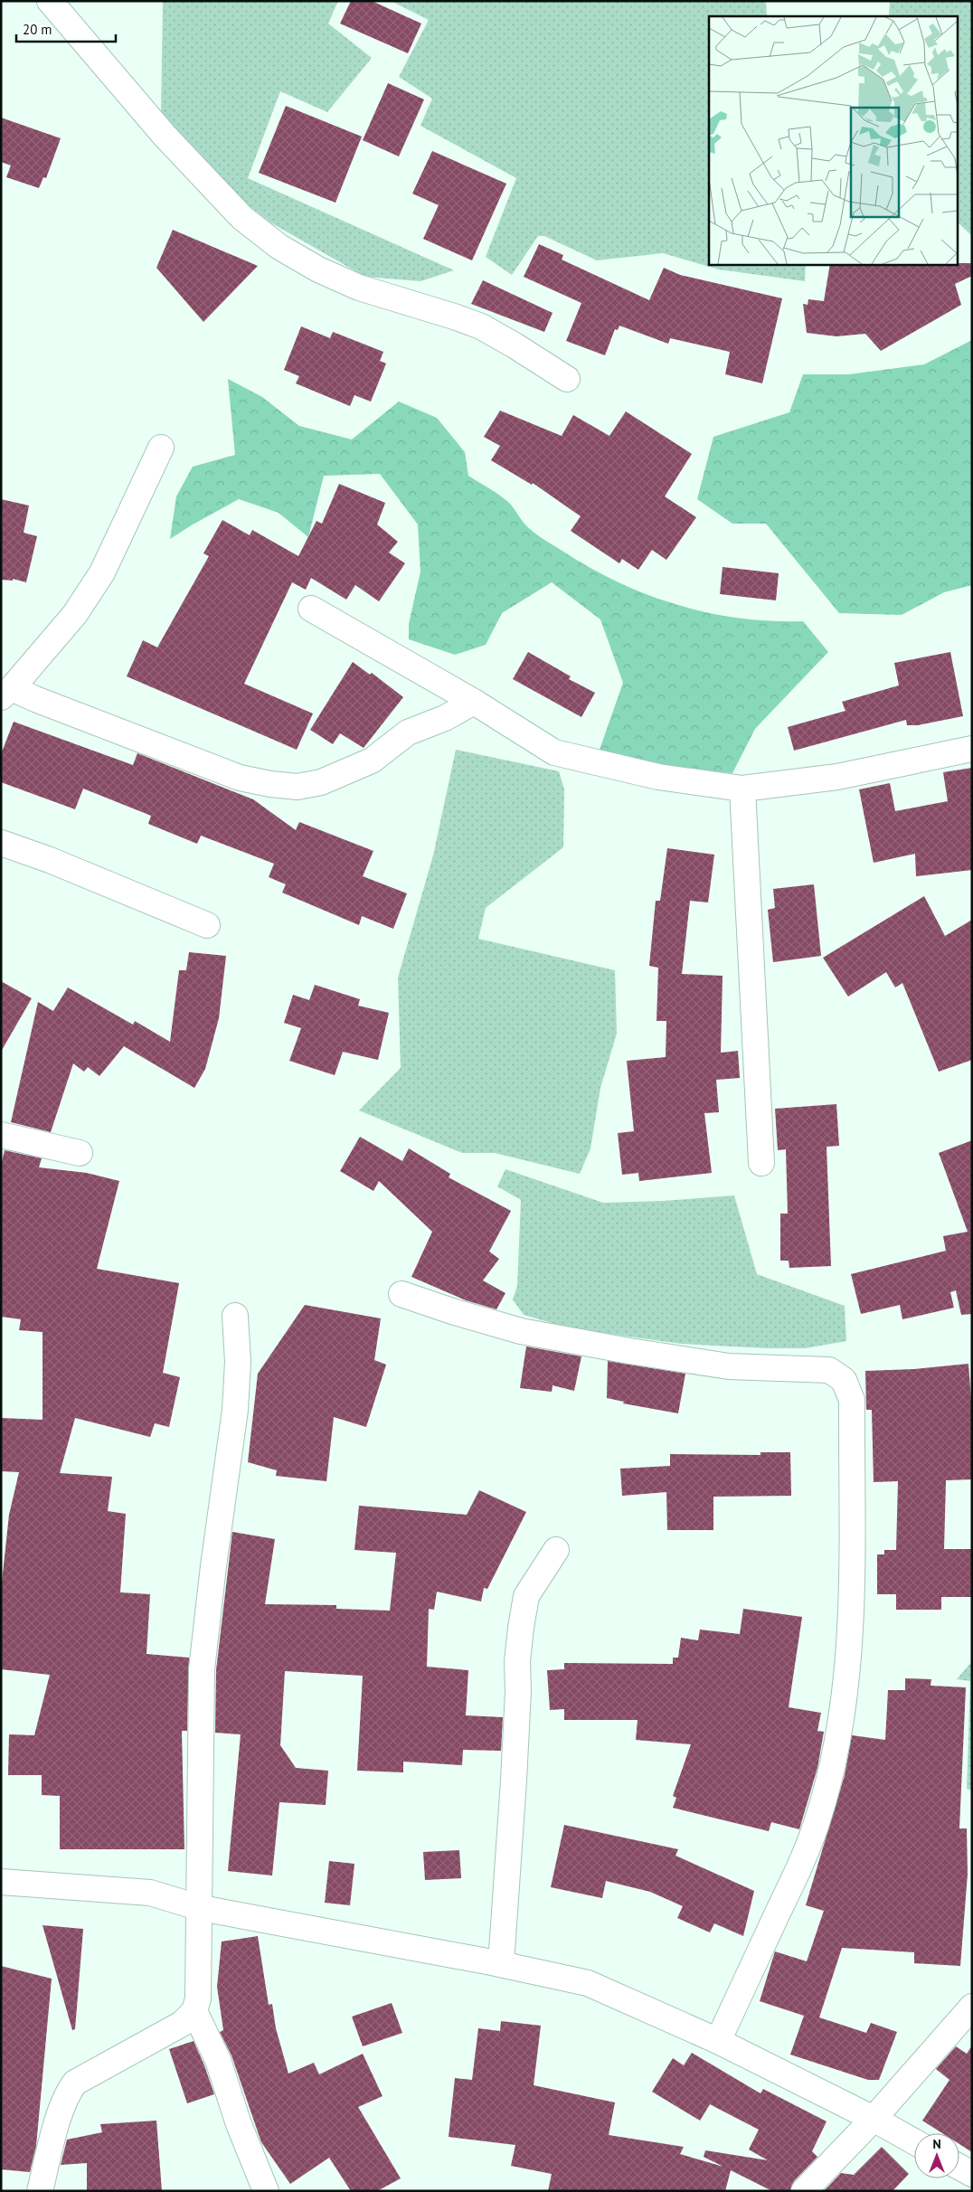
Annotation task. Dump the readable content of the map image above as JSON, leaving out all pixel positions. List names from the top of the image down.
{
  "scale_bar": "20 m",
  "north": "top"
}
